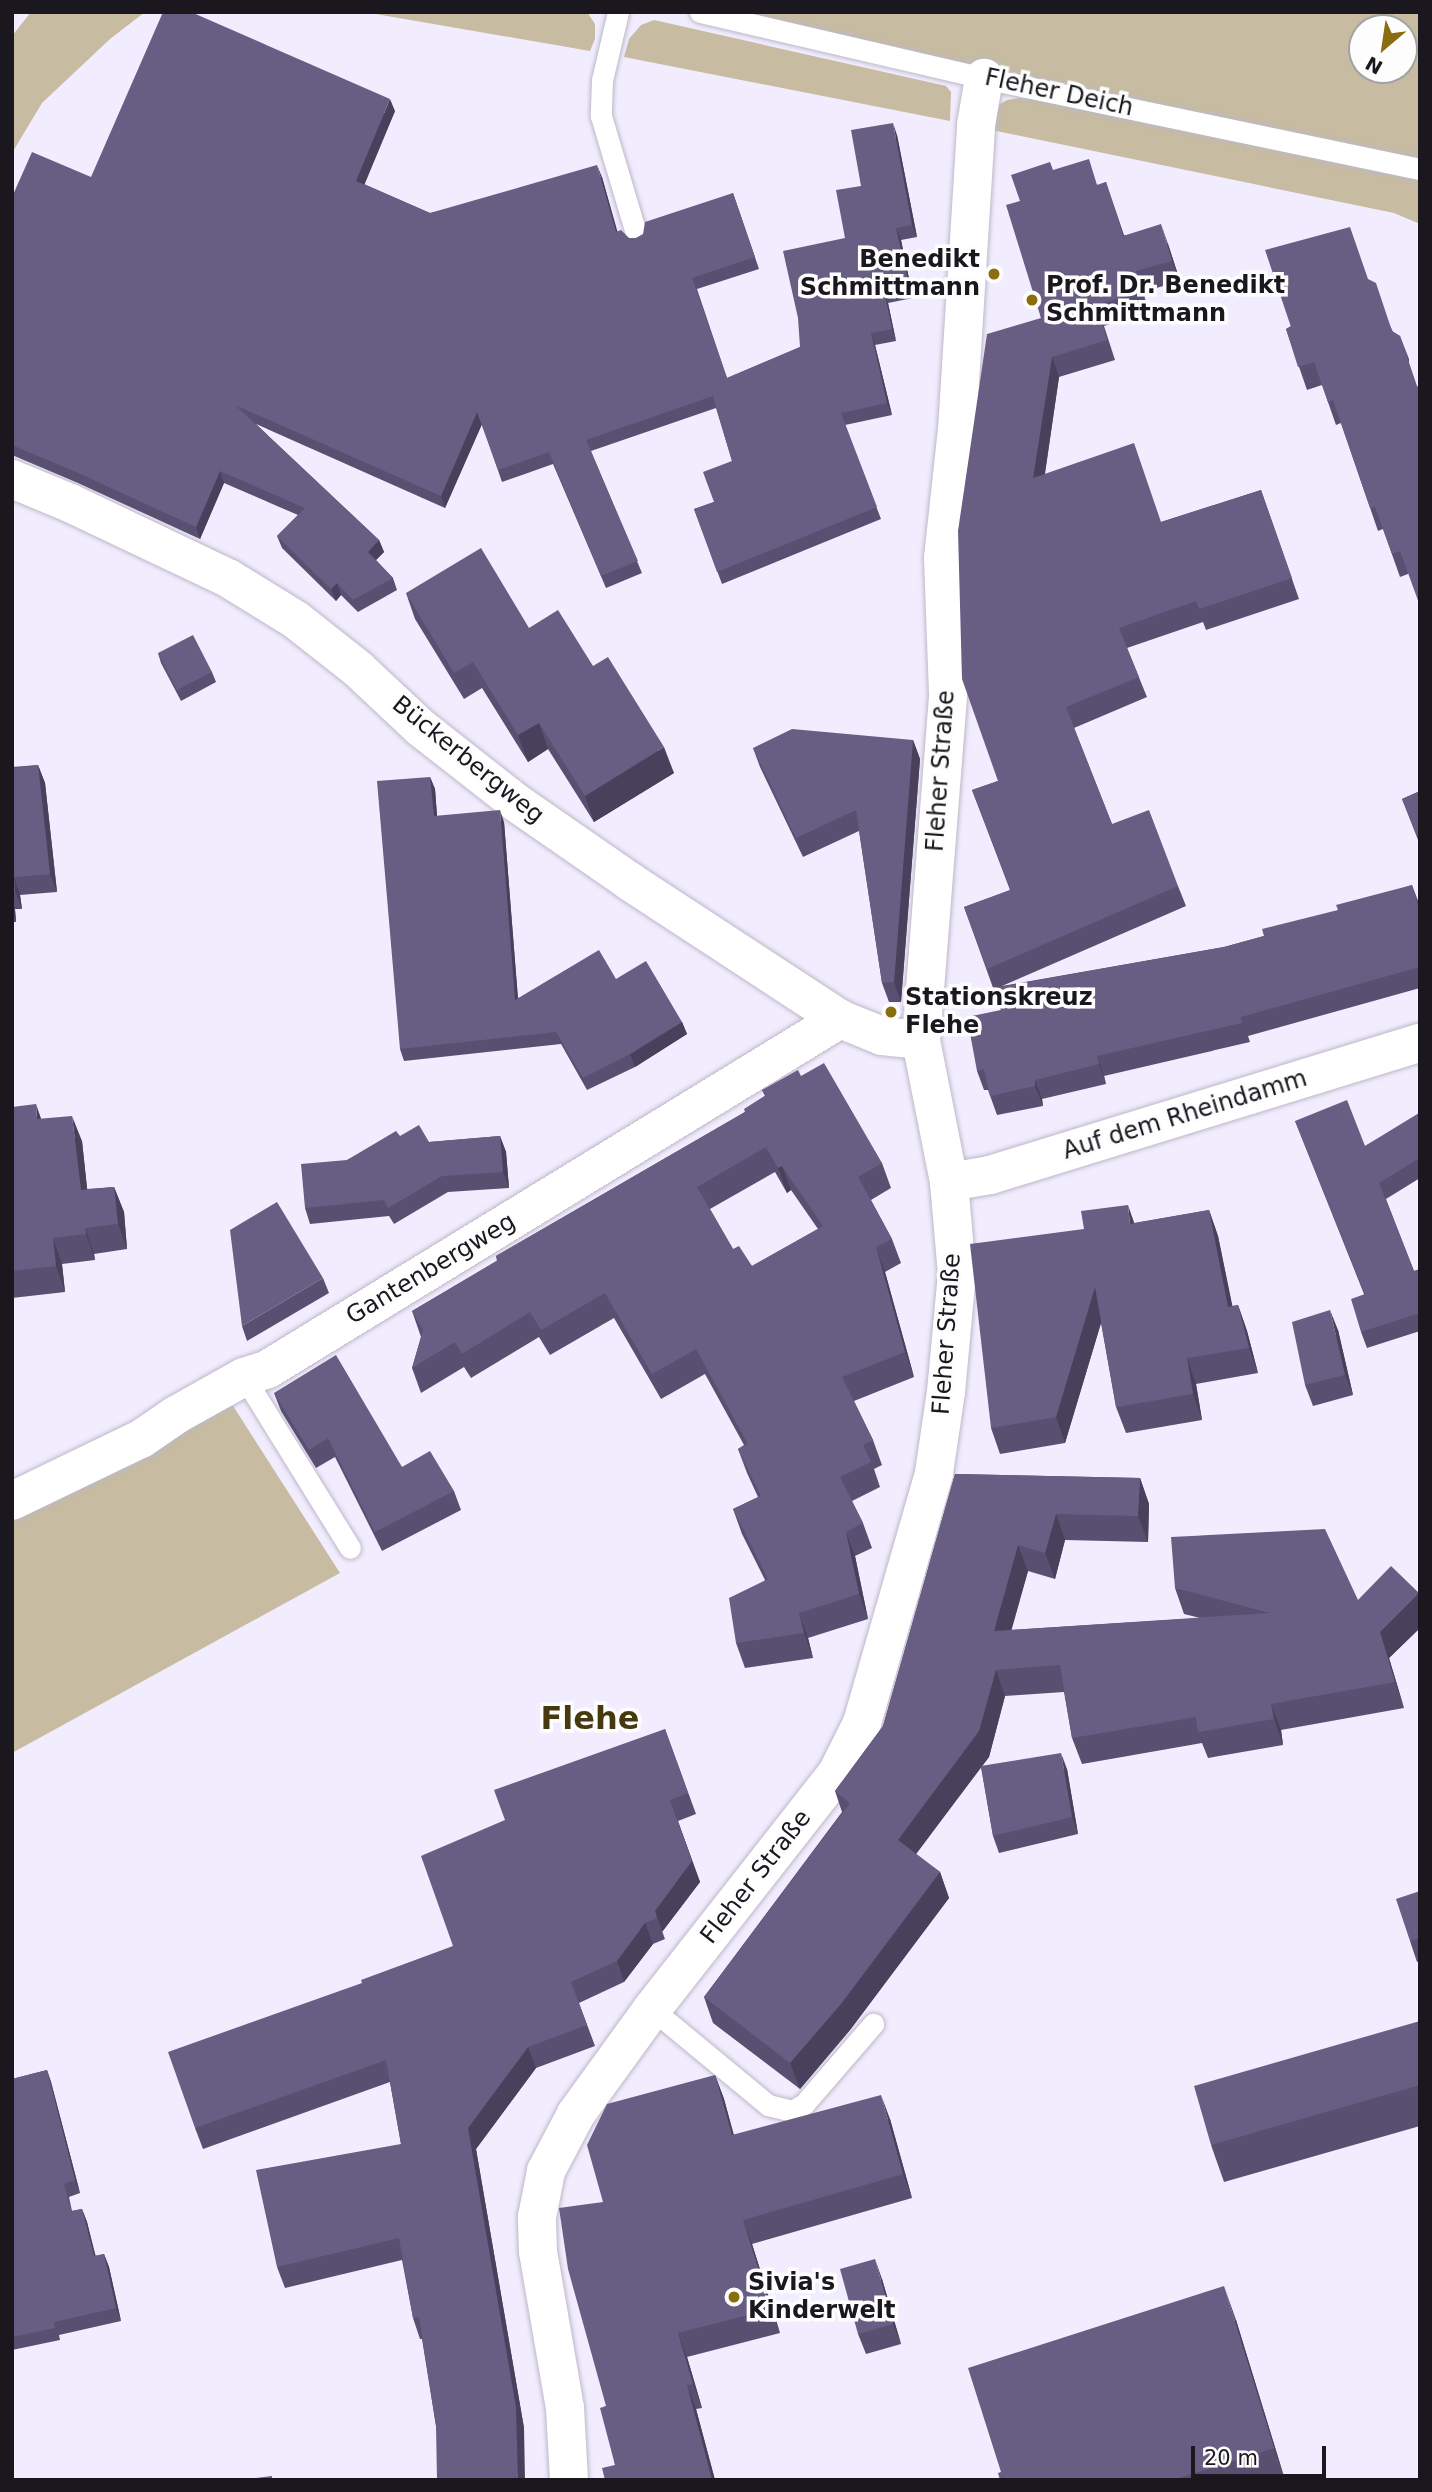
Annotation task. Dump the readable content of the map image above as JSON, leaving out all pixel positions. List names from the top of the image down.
{
  "streets": {
    "street": [
      "Bückerbergweg",
      "Fleher Straße",
      "Auf dem Rheindamm",
      "Gantenbergweg"
    ],
    "lane": ["Fleher Deich"]
  },
  "crossings": [
    ["Fleher Deich", "Fleher Straße"],
    ["Bückerbergweg", "Fleher Straße"],
    ["Bückerbergweg", "Gantenbergweg"],
    ["Fleher Straße", "Auf dem Rheindamm"]
  ],
  "districts": ["Flehe"],
  "places": [
    "Benedikt Schmittmann",
    "Prof. Dr. Benedikt Schmittmann",
    "Stationskreuz Flehe",
    "Sivia's Kinderwelt"
  ],
  "scale_bar": "20 m",
  "north": "bottom left"
}
